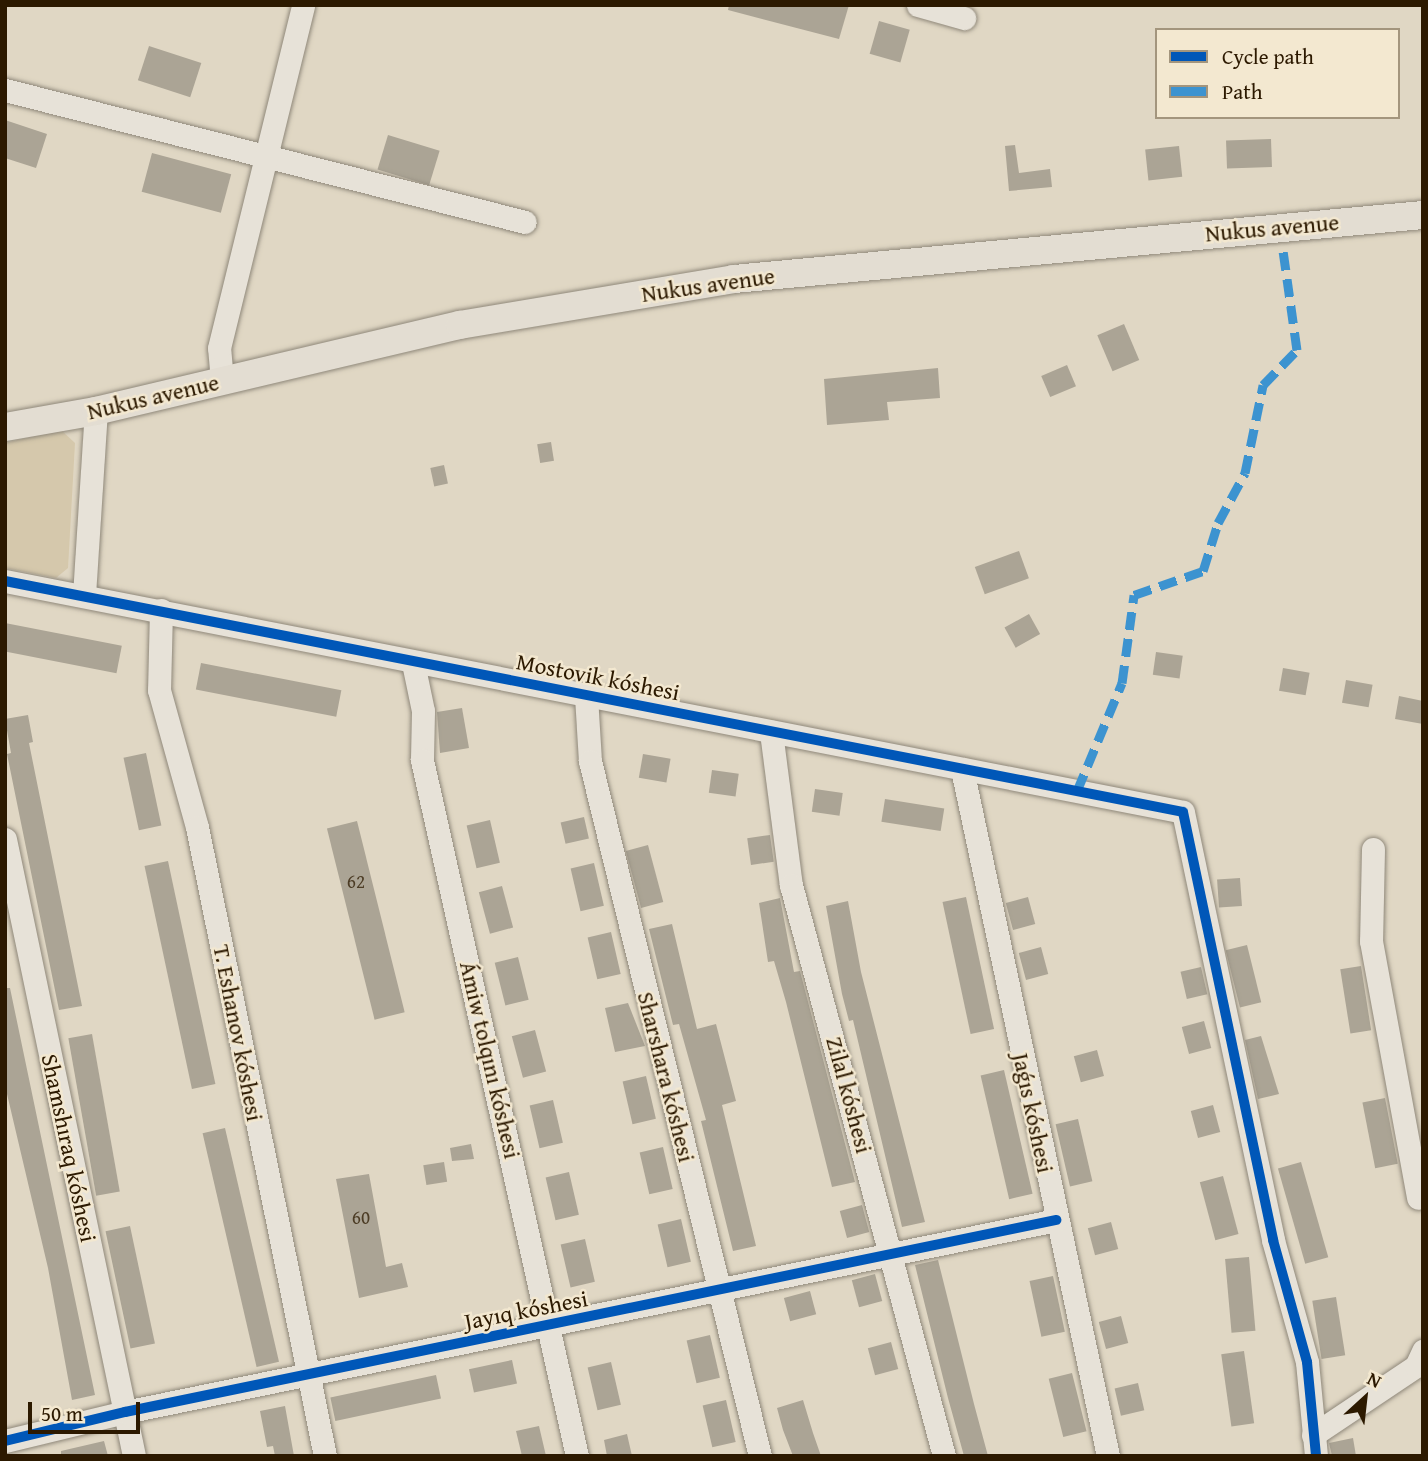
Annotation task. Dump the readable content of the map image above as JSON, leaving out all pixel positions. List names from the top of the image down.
{
  "streets": {
    "main road": ["Nukus avenue"],
    "street": [
      "Mostovik kóshesi",
      "T. Eshanov kóshesi",
      "Ámiw tolqını kóshesi",
      "Sharshara kóshesi",
      "Zilal kóshesi",
      "Jaǵıs kóshesi",
      "Shamshıraq kóshesi",
      "Jayıq kóshesi"
    ]
  },
  "crossings": [
    ["Mostovik kóshesi", "T. Eshanov kóshesi"],
    ["Mostovik kóshesi", "Ámiw tolqını kóshesi"],
    ["Mostovik kóshesi", "Sharshara kóshesi"],
    ["Mostovik kóshesi", "Zilal kóshesi"],
    ["Mostovik kóshesi", "Jaǵıs kóshesi"],
    ["T. Eshanov kóshesi", "Jayıq kóshesi"],
    ["Ámiw tolqını kóshesi", "Jayıq kóshesi"],
    ["Sharshara kóshesi", "Jayıq kóshesi"],
    ["Zilal kóshesi", "Jayıq kóshesi"],
    ["Jaǵıs kóshesi", "Jayıq kóshesi"],
    ["Shamshıraq kóshesi", "Jayıq kóshesi"]
  ],
  "house_numbers": ["62", "60"],
  "legend": ["Cycle path", "Path"],
  "scale_bar": "50 m",
  "north": "top right"
}
